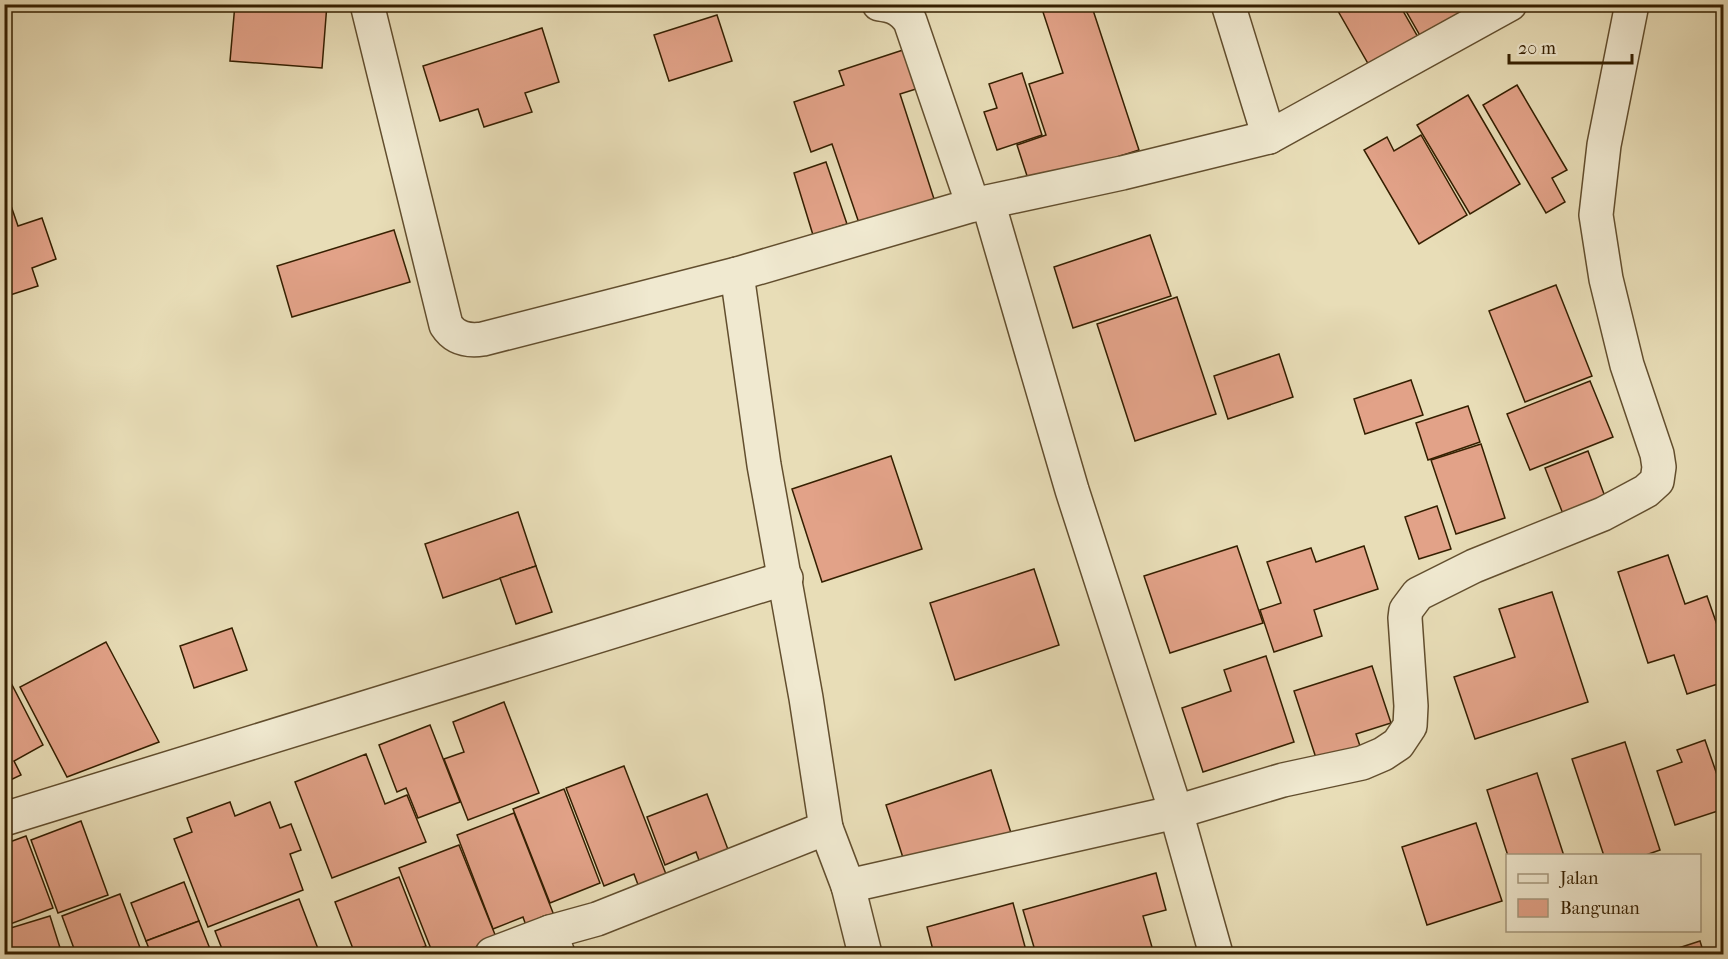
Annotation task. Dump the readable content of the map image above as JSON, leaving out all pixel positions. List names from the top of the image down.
{
  "legend": ["Jalan", "Bangunan"],
  "scale_bar": "20 m"
}
